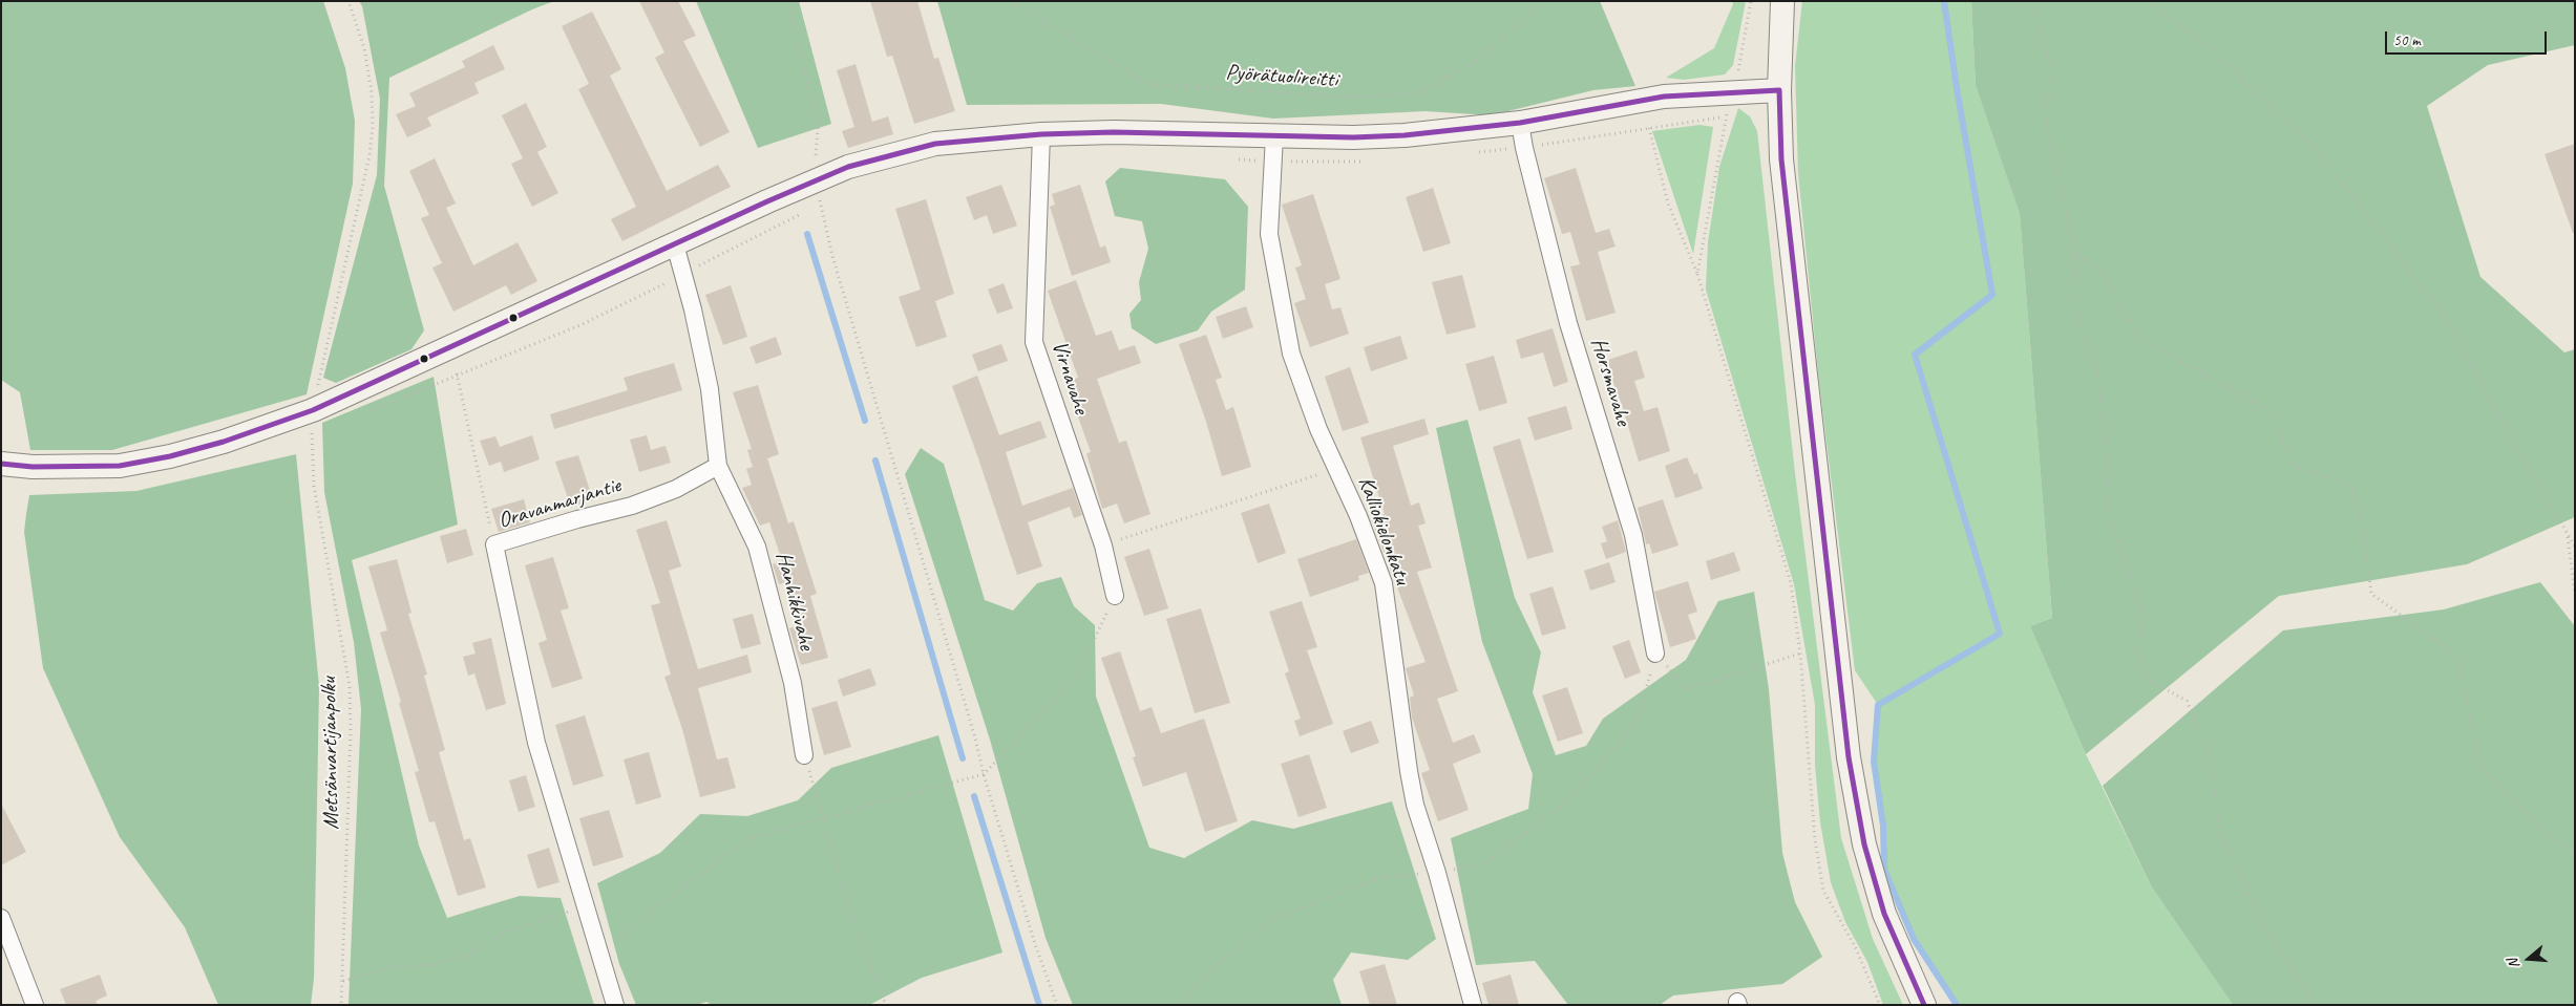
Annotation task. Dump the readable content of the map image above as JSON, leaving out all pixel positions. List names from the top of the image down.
{
  "streets": {
    "street": [
      "Virnavahe",
      "Horsmavahe",
      "Oravanmarjantie",
      "Kalliokielonkatu",
      "Hanhikkivahe"
    ],
    "path": ["Pyörätuolireitti", "Metsänvartijanpolku"]
  },
  "crossings": [
    ["Oravanmarjantie", "Hanhikkivahe"]
  ],
  "scale_bar": "50 m",
  "north": "left"
}
